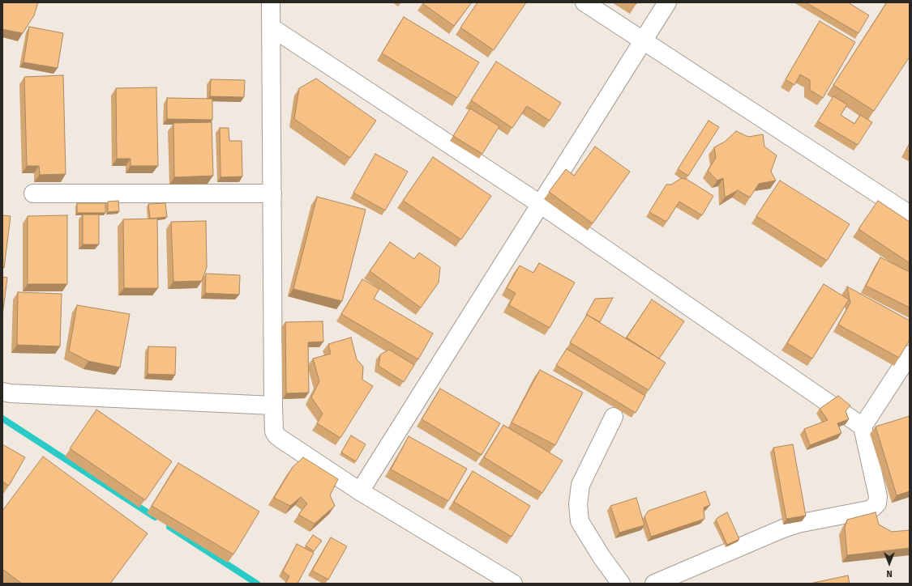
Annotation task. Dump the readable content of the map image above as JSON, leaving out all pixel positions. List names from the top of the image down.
{
  "north": "bottom"
}
